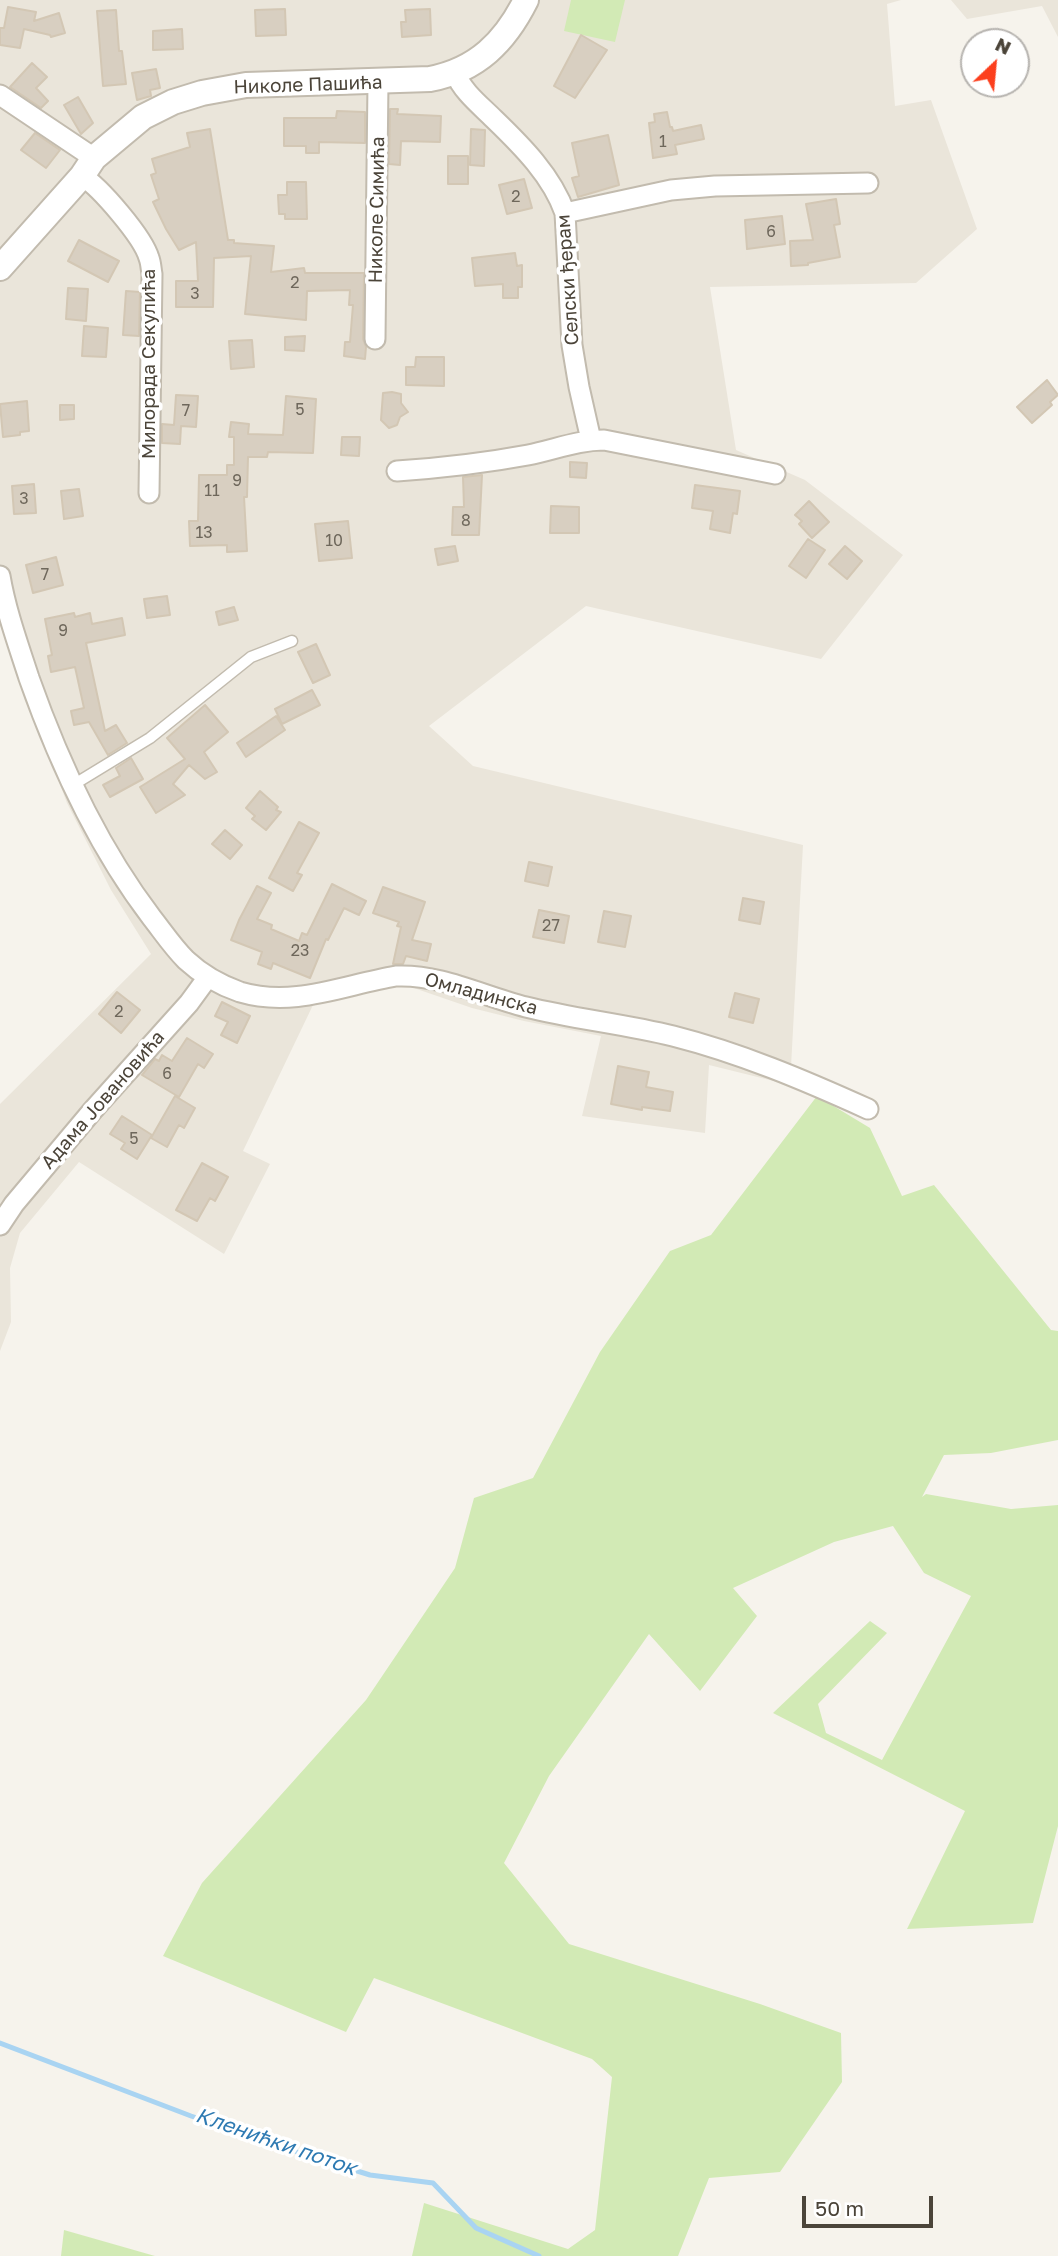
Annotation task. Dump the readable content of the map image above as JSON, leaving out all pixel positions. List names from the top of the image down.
{
  "streets": {
    "street": [
      "Николе Пашића",
      "Николе Симића",
      "Селски ђерам",
      "Милорада Секулића",
      "Омладинска",
      "Адама Јовановића"
    ]
  },
  "crossings": [
    ["Николе Пашића", "Николе Симића"],
    ["Николе Пашића", "Селски ђерам"],
    ["Николе Пашића", "Милорада Секулића"],
    ["Омладинска", "Адама Јовановића"]
  ],
  "water": ["Кленићки поток"],
  "house_numbers": [
    "1",
    "2",
    "6",
    "2",
    "3",
    "5",
    "7",
    "9",
    "11",
    "3",
    "8",
    "13",
    "10",
    "7",
    "9",
    "27",
    "23",
    "2",
    "6",
    "5"
  ],
  "scale_bar": "50 m",
  "north": "top right"
}
